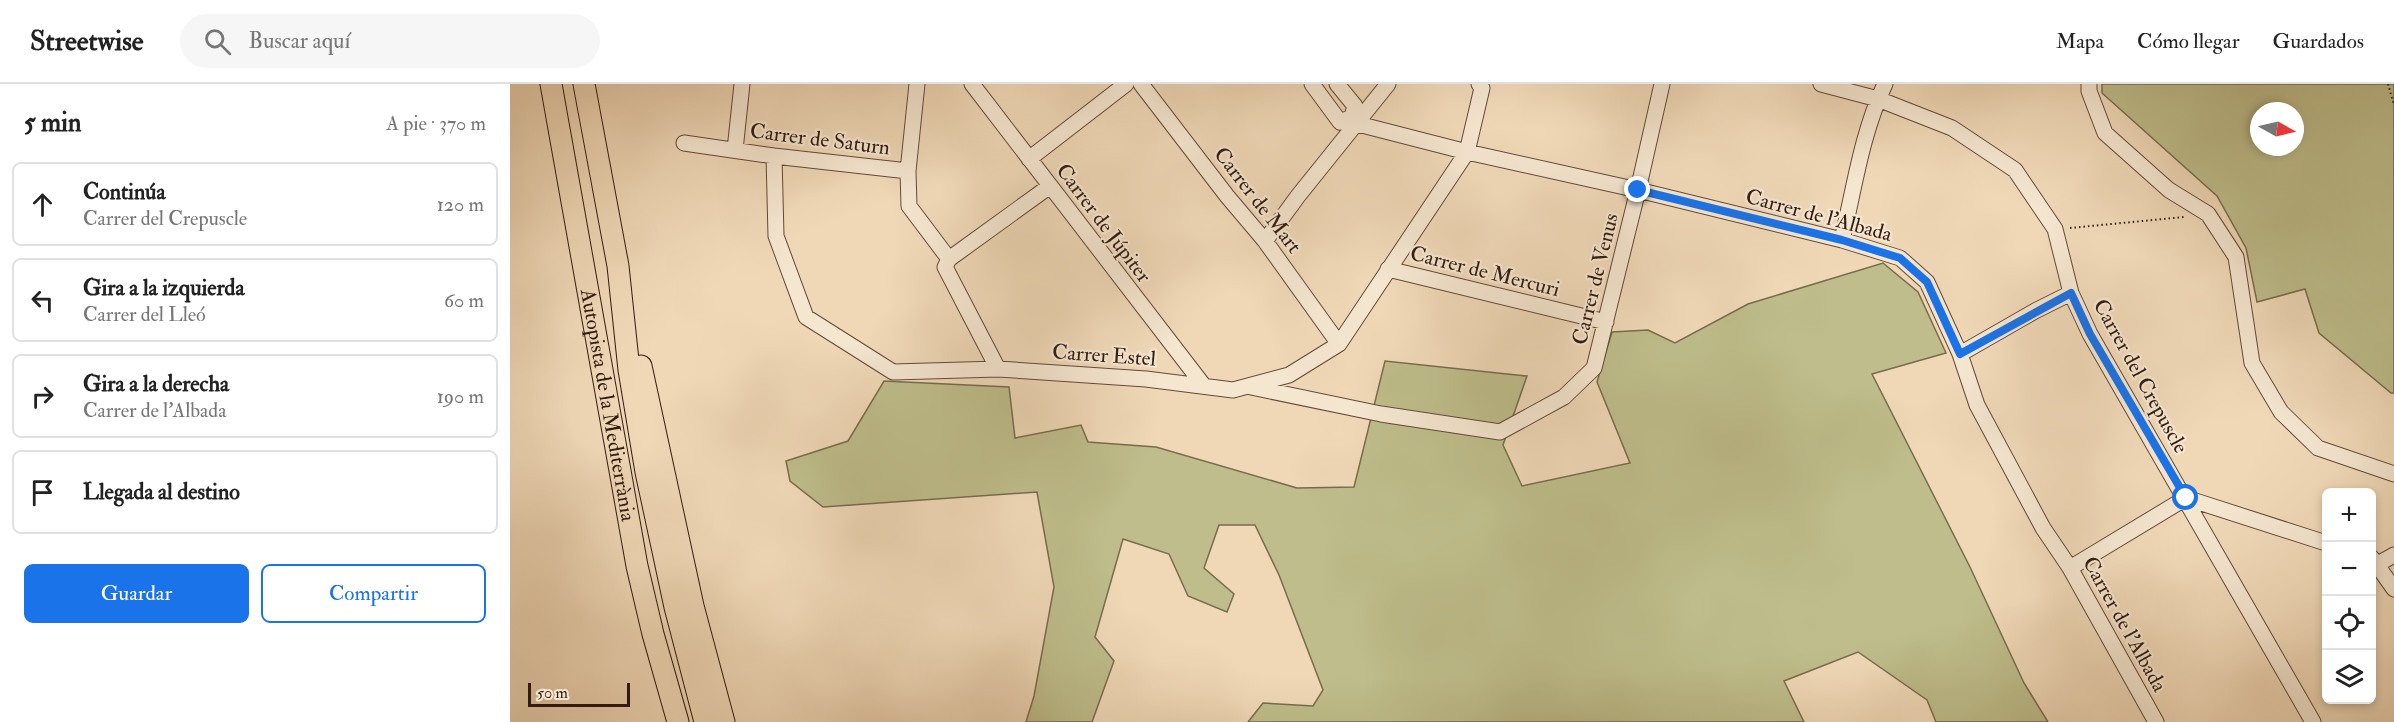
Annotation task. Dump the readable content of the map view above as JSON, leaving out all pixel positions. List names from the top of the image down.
{
  "streets": {
    "highway": ["Autopista de la Mediterrània"],
    "street": [
      "Carrer de Saturn",
      "Carrer de Mart",
      "Carrer de l'Albada",
      "Carrer de Júpiter",
      "Carrer de Mercuri",
      "Carrer de Venus",
      "Carrer Estel",
      "Carrer del Crepuscle"
    ]
  },
  "crossings": [
    ["Carrer de Saturn", "Carrer Estel"],
    ["Carrer de Mart", "Carrer Estel"],
    ["Carrer de l'Albada", "Carrer de Venus"],
    ["Carrer de l'Albada", "Carrer Estel"],
    ["Carrer de Júpiter", "Carrer Estel"],
    ["Carrer de Mercuri", "Carrer de Venus"],
    ["Carrer de Mercuri", "Carrer Estel"],
    ["Carrer de Venus", "Carrer Estel"]
  ],
  "scale_bar": "50 m",
  "north": "right",
  "page": {
    "header": "Streetwise",
    "search": "Buscar aquí",
    "nav": ["Mapa", "Cómo llegar", "Guardados"],
    "heading": ["5 min", "A pie · 370 m"],
    "list": [
      ["Continúa", "Carrer del Crepuscle", "120 m"],
      ["Gira a la izquierda", "Carrer del Lleó", "60 m"],
      ["Gira a la derecha", "Carrer de l'Albada", "190 m"],
      "Llegada al destino"
    ],
    "map_buttons": ["+", "−"],
    "buttons": ["Guardar", "Compartir"],
    "scale": "50 m"
  }
}
